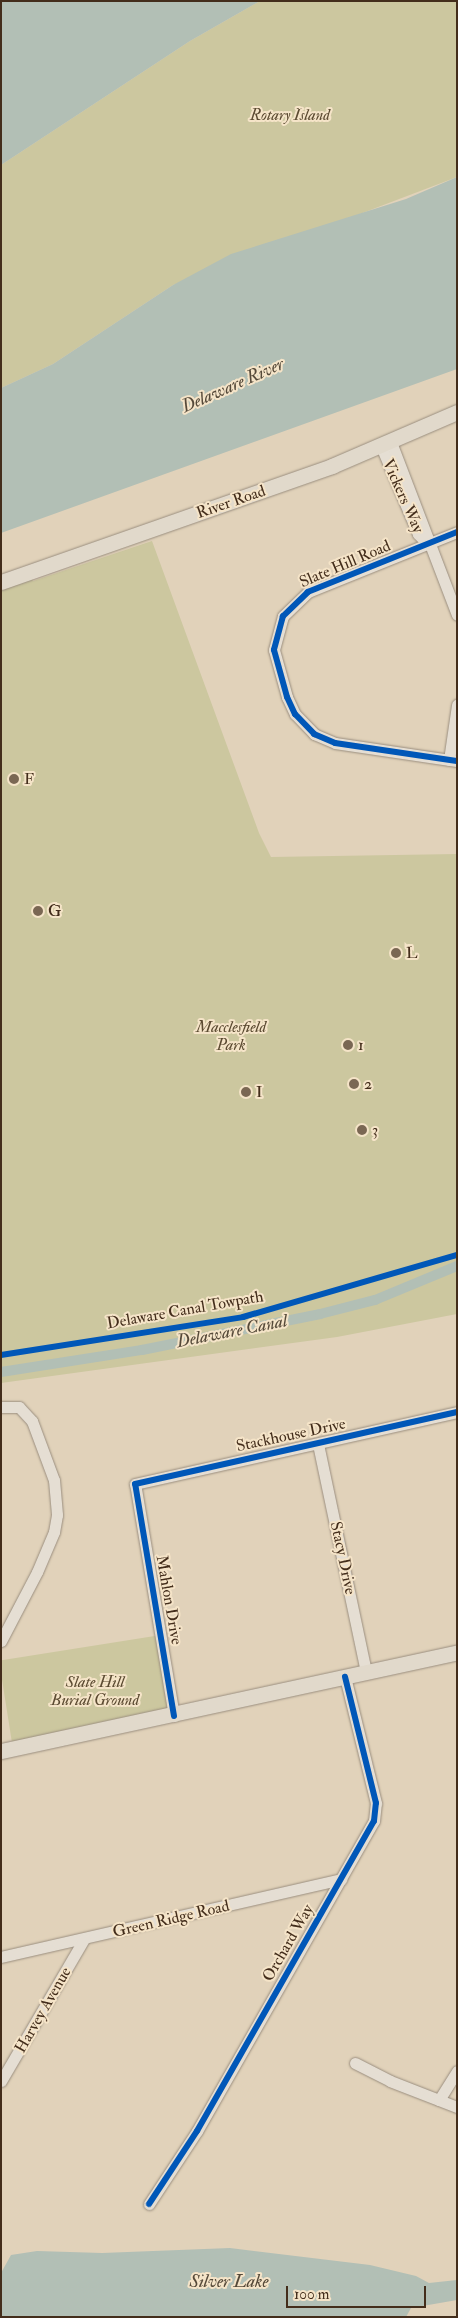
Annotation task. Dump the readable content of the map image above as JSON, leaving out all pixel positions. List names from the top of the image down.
{
  "streets": {
    "main road": ["River Road"],
    "street": [
      "Vickers Way",
      "Slate Hill Road",
      "Stackhouse Drive",
      "Stacy Drive",
      "Mahlon Drive",
      "Green Ridge Road",
      "Orchard Way",
      "Harvey Avenue"
    ],
    "cycle path": ["Delaware Canal Towpath"]
  },
  "crossings": [
    ["Vickers Way", "River Road"],
    ["Vickers Way", "Slate Hill Road"],
    ["Stackhouse Drive", "Stacy Drive"],
    ["Stackhouse Drive", "Mahlon Drive"],
    ["Green Ridge Road", "Orchard Way"],
    ["Green Ridge Road", "Harvey Avenue"]
  ],
  "water": ["Delaware River", "Delaware Canal", "Silver Lake"],
  "parks": ["Rotary Island", "Macclesfield Park", "Slate Hill Burial Ground"],
  "places": [
    "F",
    "G",
    "L",
    "1",
    "2",
    "I",
    "3"
  ],
  "scale_bar": "100 m"
}
